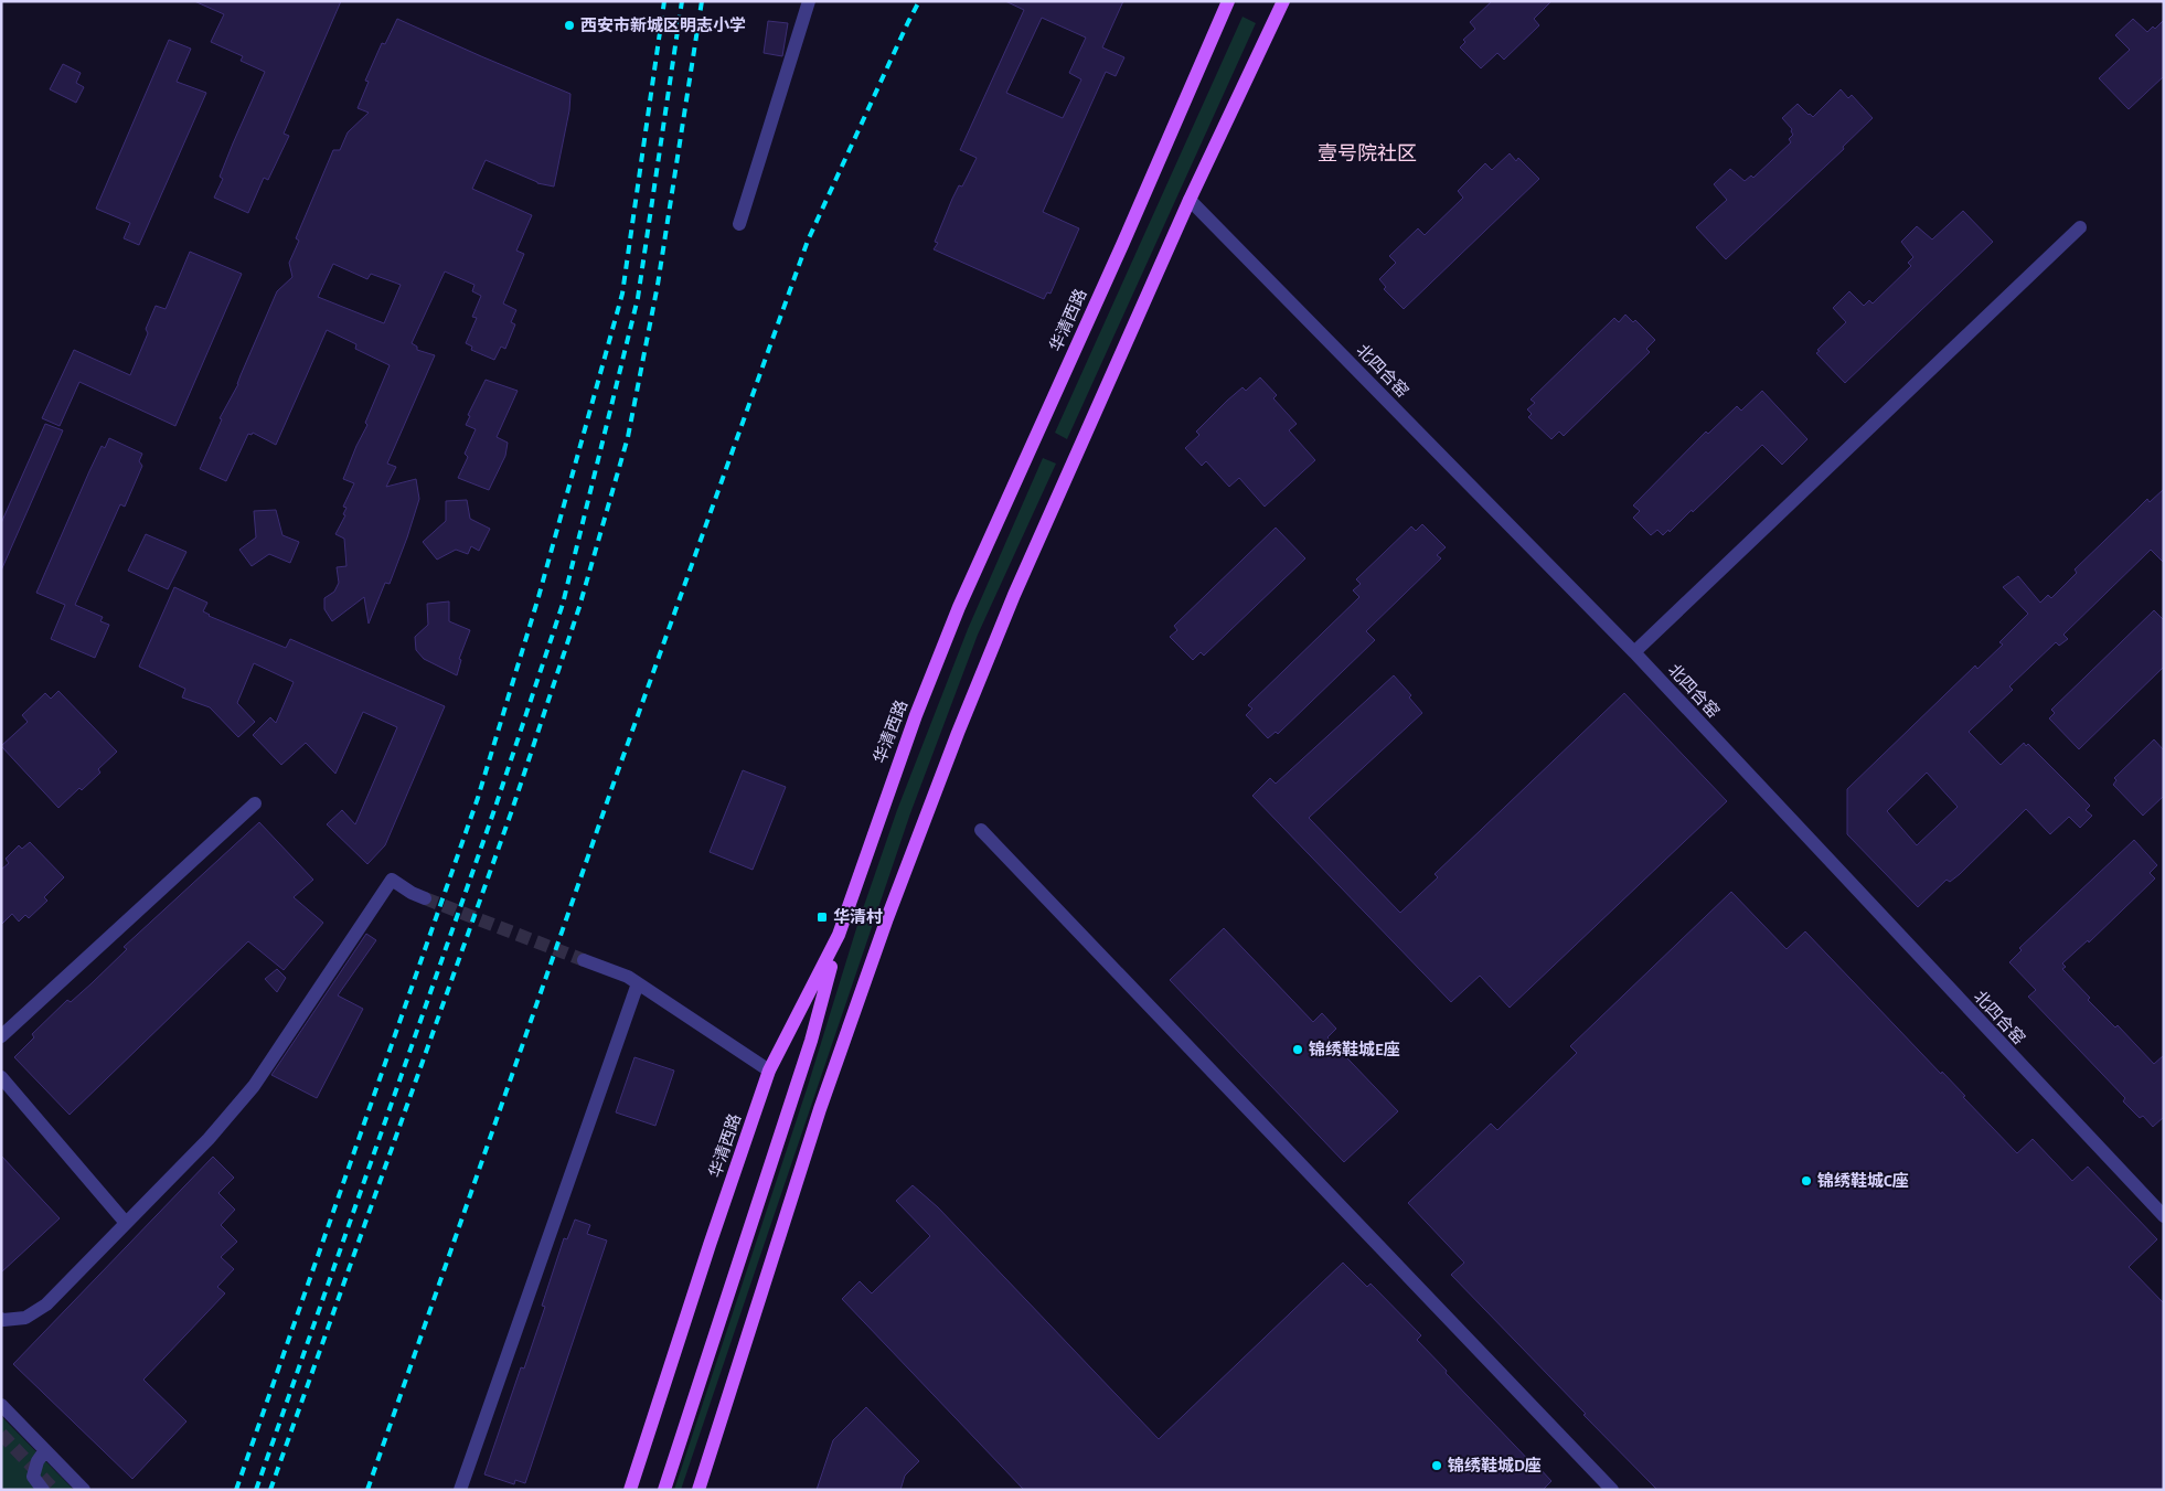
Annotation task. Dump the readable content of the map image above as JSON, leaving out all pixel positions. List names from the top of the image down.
{
  "streets": {
    "main road": ["华清西路"],
    "street": ["北四合窑"]
  },
  "districts": ["壹号院社区"],
  "places": {
    "other": [
      "西安市新城区明志小学",
      "锦绣鞋城E座",
      "锦绣鞋城C座",
      "锦绣鞋城D座"
    ],
    "transit": ["华清村"]
  }
}
